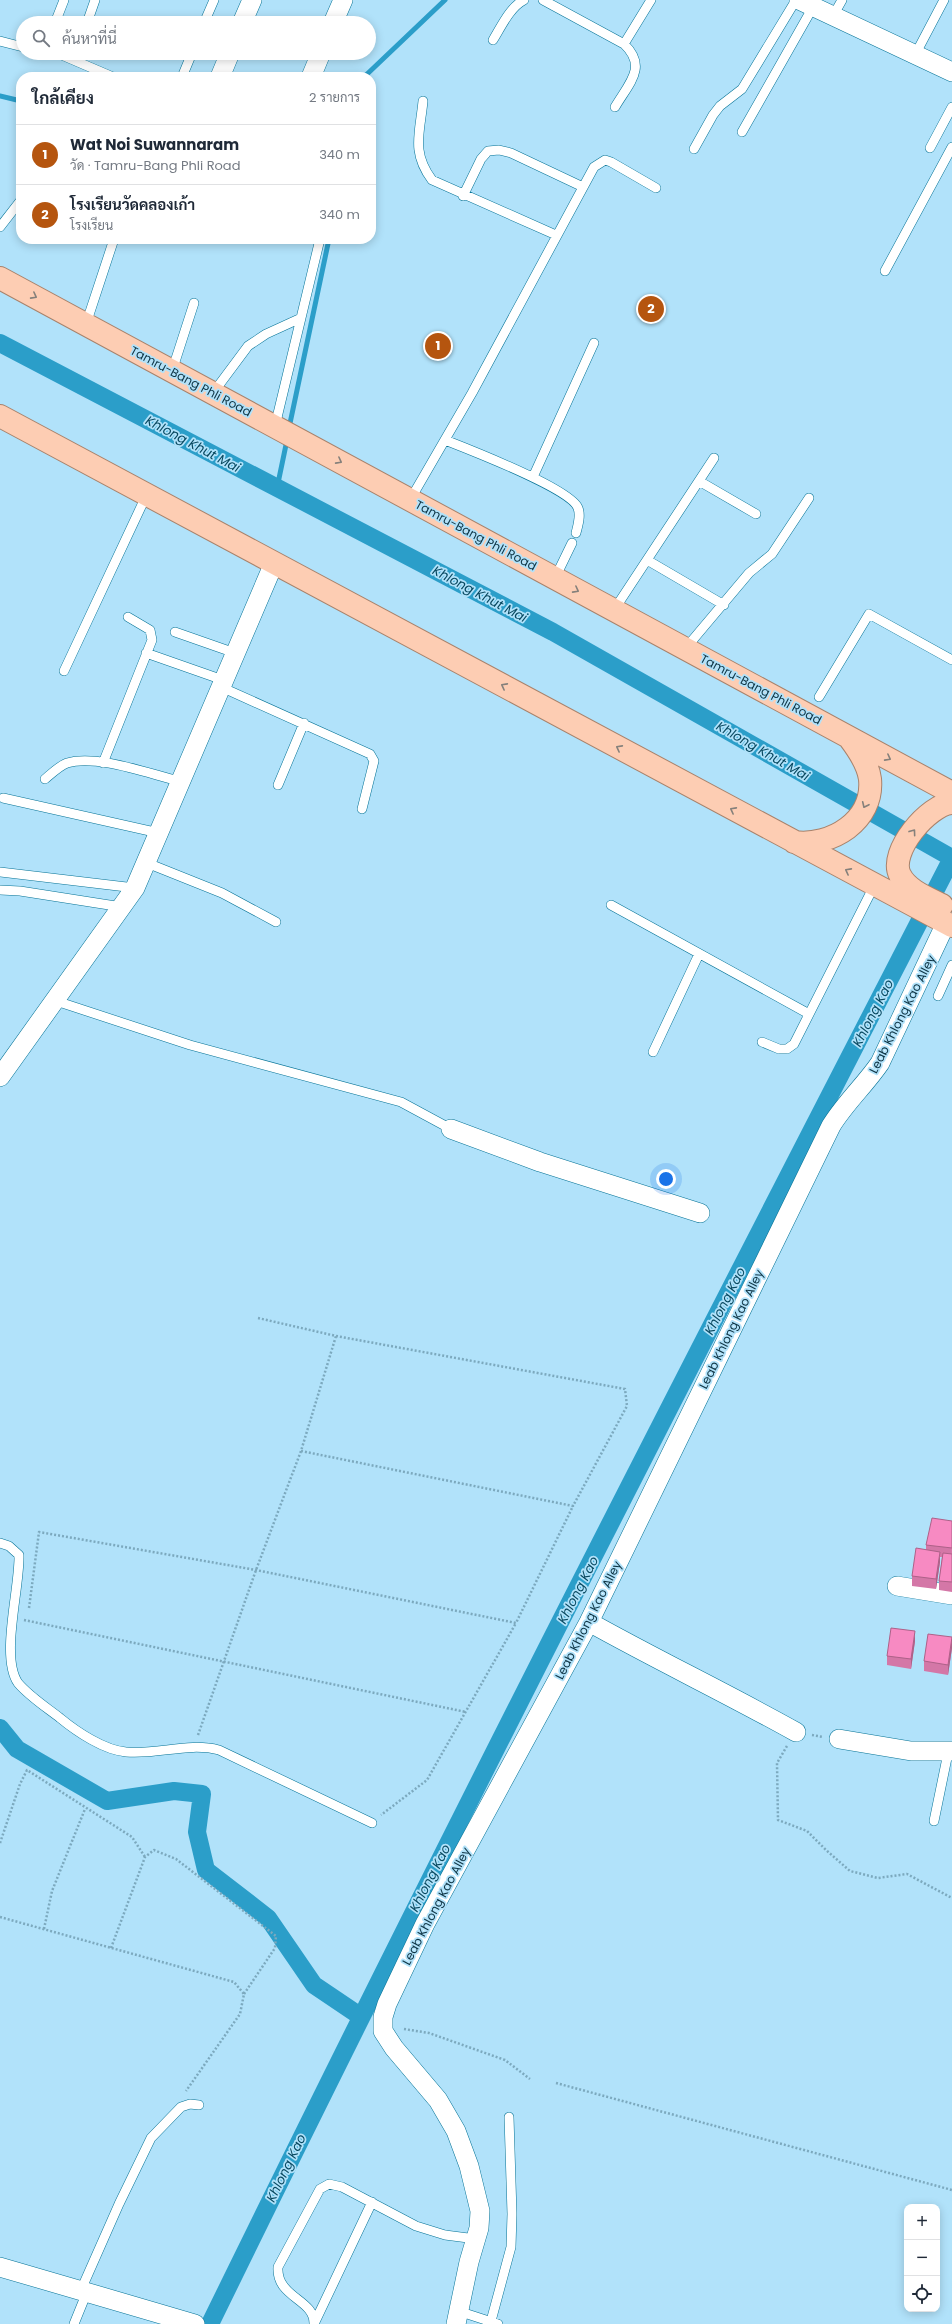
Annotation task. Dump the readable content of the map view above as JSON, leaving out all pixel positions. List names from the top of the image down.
{
  "streets": {
    "main road": ["Tamru-Bang Phli Road"],
    "street": ["Leab Khlong Kao Alley"]
  },
  "water": ["Khlong Khut Mai", "Khlong Kao"],
  "page": {
    "search": "ค้นหาที่นี่",
    "heading": ["ใกล้เคียง", "2 รายการ"],
    "list": [
      {
        "mark": "1",
        "name": "Wat Noi Suwannaram",
        "note": "วัด · Tamru-Bang Phli Road",
        "value": "340 m"
      },
      {
        "mark": "2",
        "name": "โรงเรียนวัดคลองเก้า",
        "note": "โรงเรียน",
        "value": "340 m"
      }
    ],
    "pins": ["2", "1"],
    "map_buttons": ["+", "−"]
  }
}
